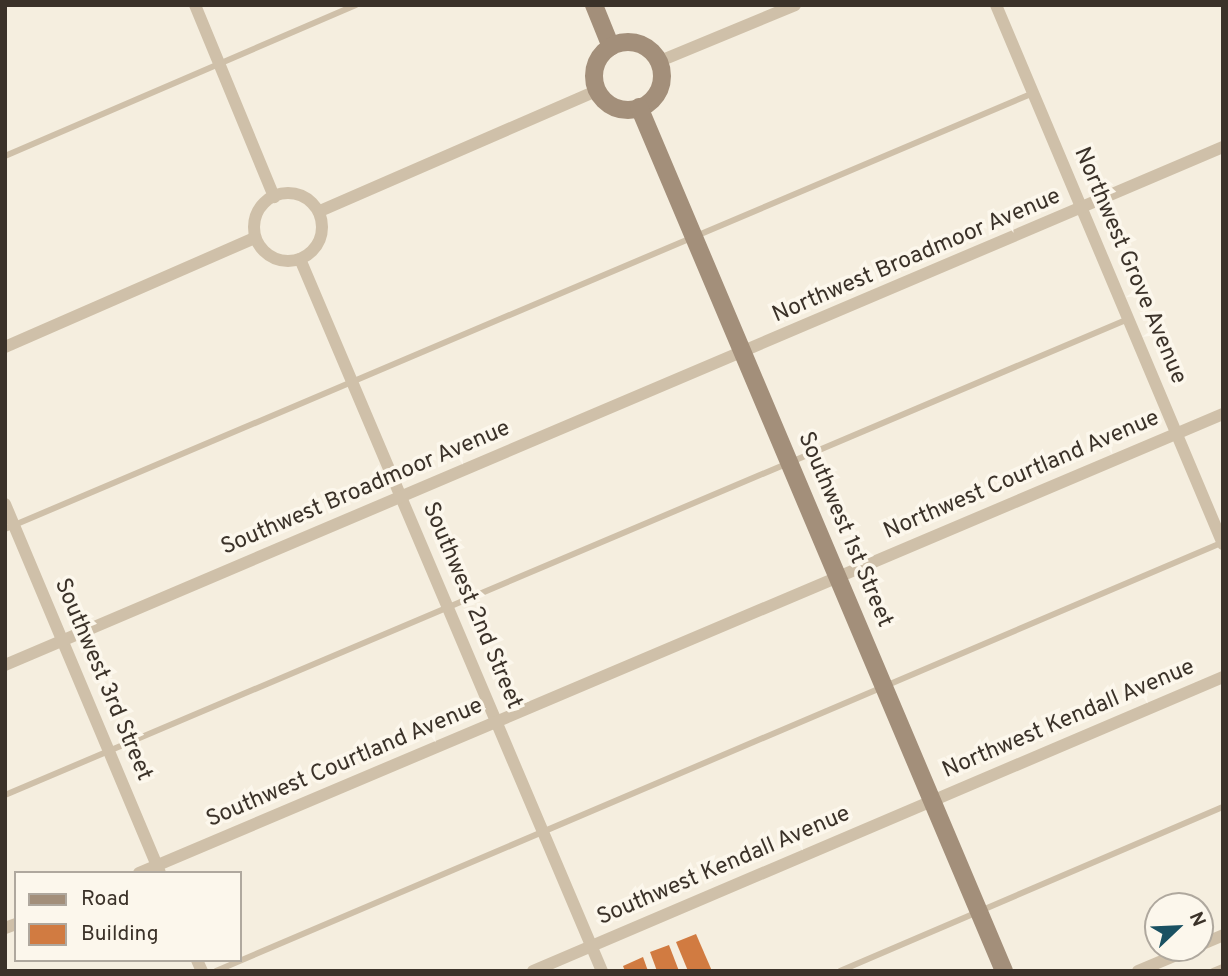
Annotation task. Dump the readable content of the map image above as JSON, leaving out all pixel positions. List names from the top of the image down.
{
  "streets": {
    "street": [
      "Northwest Broadmoor Avenue",
      "Northwest Grove Avenue",
      "Northwest Courtland Avenue",
      "Southwest Broadmoor Avenue",
      "Southwest 1st Street",
      "Southwest 2nd Street",
      "Southwest 3rd Street",
      "Northwest Kendall Avenue",
      "Southwest Courtland Avenue",
      "Southwest Kendall Avenue"
    ]
  },
  "crossings": [
    ["Northwest Broadmoor Avenue", "Northwest Grove Avenue"],
    ["Northwest Broadmoor Avenue", "Southwest Broadmoor Avenue"],
    ["Northwest Broadmoor Avenue", "Southwest 1st Street"],
    ["Northwest Grove Avenue", "Northwest Courtland Avenue"],
    ["Northwest Courtland Avenue", "Southwest 1st Street"],
    ["Northwest Courtland Avenue", "Southwest Courtland Avenue"],
    ["Southwest Broadmoor Avenue", "Southwest 1st Street"],
    ["Southwest Broadmoor Avenue", "Southwest 2nd Street"],
    ["Southwest Broadmoor Avenue", "Southwest 3rd Street"],
    ["Southwest 1st Street", "Northwest Kendall Avenue"],
    ["Southwest 1st Street", "Southwest Courtland Avenue"],
    ["Southwest 1st Street", "Southwest Kendall Avenue"],
    ["Southwest 2nd Street", "Southwest Courtland Avenue"],
    ["Southwest 2nd Street", "Southwest Kendall Avenue"],
    ["Southwest 3rd Street", "Southwest Courtland Avenue"],
    ["Northwest Kendall Avenue", "Southwest Kendall Avenue"]
  ],
  "legend": ["Road", "Building"],
  "north": "top right"
}
